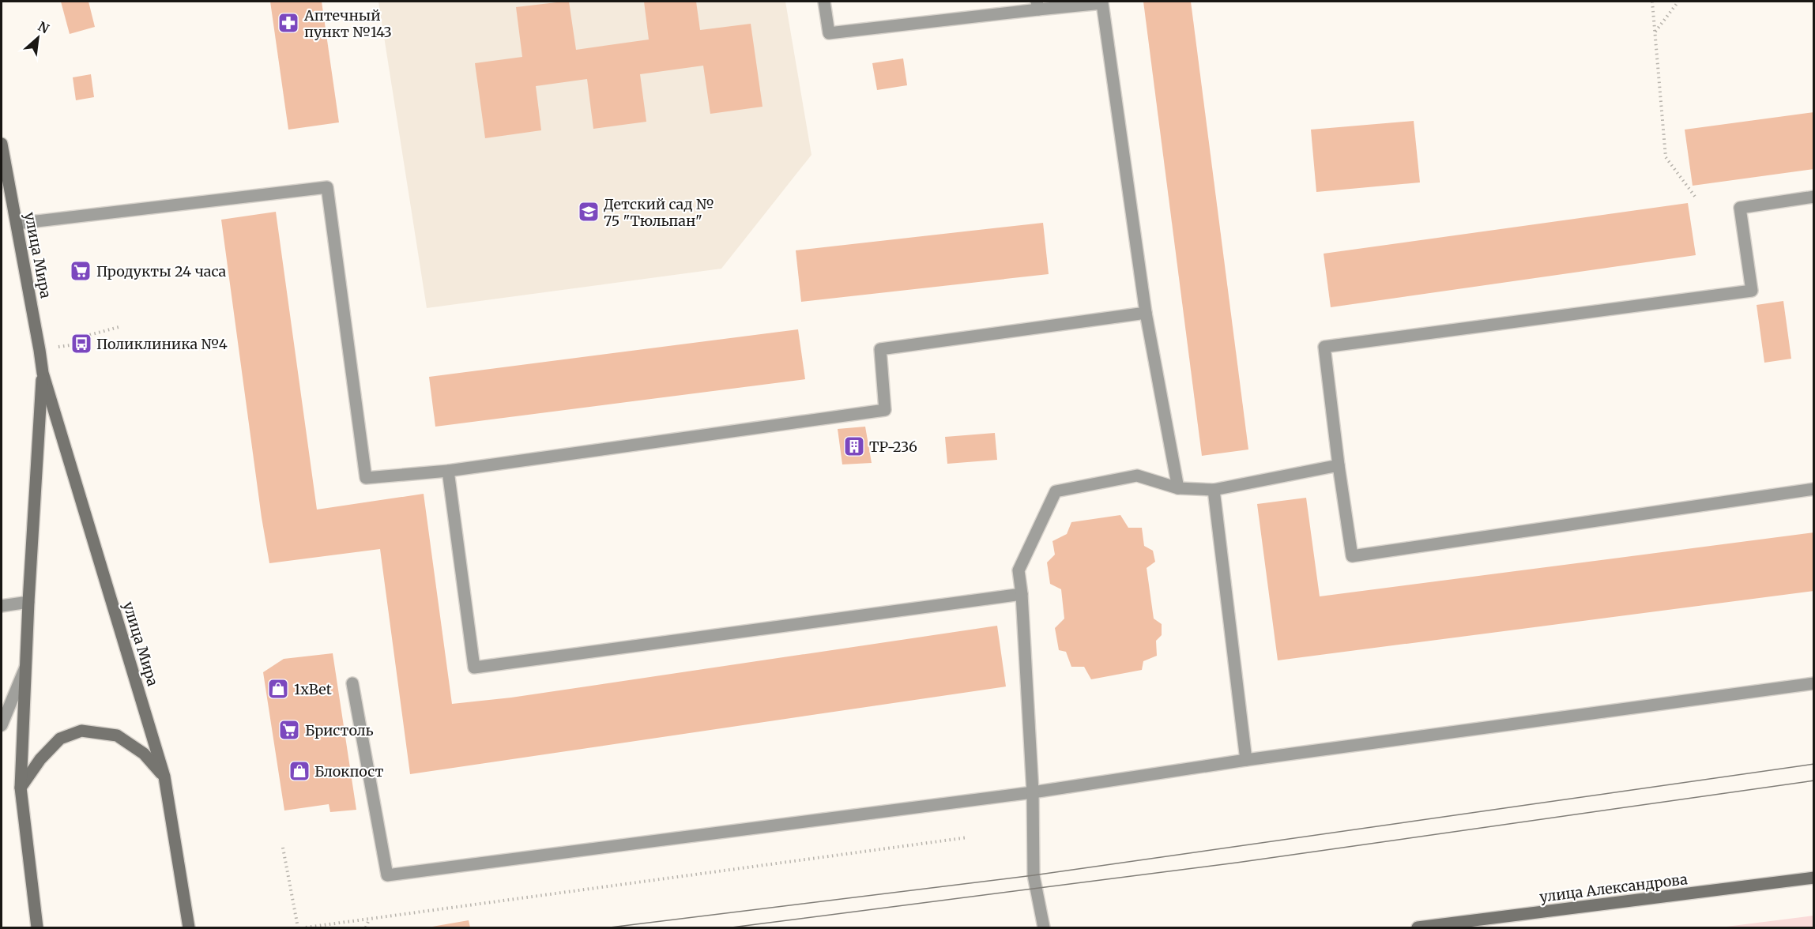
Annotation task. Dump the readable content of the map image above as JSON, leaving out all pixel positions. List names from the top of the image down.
{
  "streets": {
    "street": ["улица Мира", "улица Александрова"]
  },
  "places": {
    "pharmacy": ["Аптечный пункт №143"],
    "school or university": ["Детский сад № 75 \"Тюльпан\""],
    "supermarket": ["Продукты 24 часа", "Бристоль"],
    "bus stop": ["Поликлиника №4"],
    "building": ["ТР-236"],
    "shop": ["1xBet", "Блокпост"]
  },
  "north": "top right"
}
